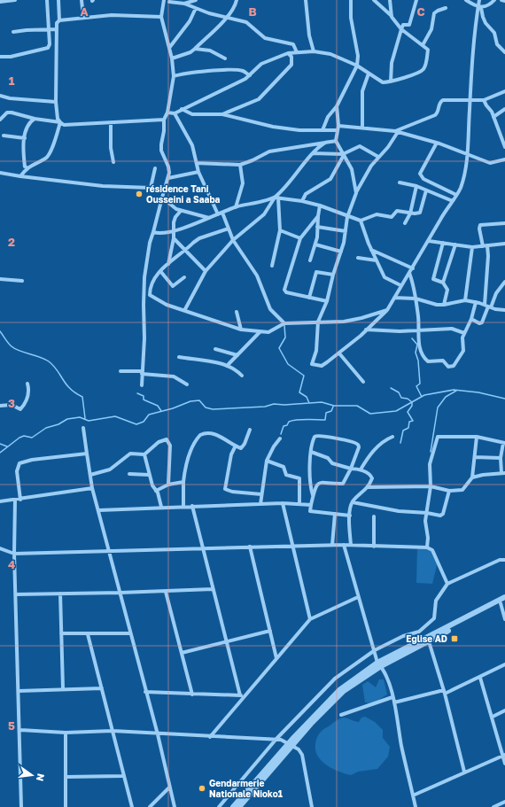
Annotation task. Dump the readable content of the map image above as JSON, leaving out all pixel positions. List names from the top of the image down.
{
  "places": {
    "other": ["résidence Tani Ousseini a Saaba", "Gendarmerie Nationale Nioko1"],
    "transit": ["Eglise AD"]
  },
  "north": "right",
  "grid": {
    "columns": ["A", "B", "C"],
    "rows": [
      "1",
      "2",
      "3",
      "4",
      "5"
    ]
  }
}
